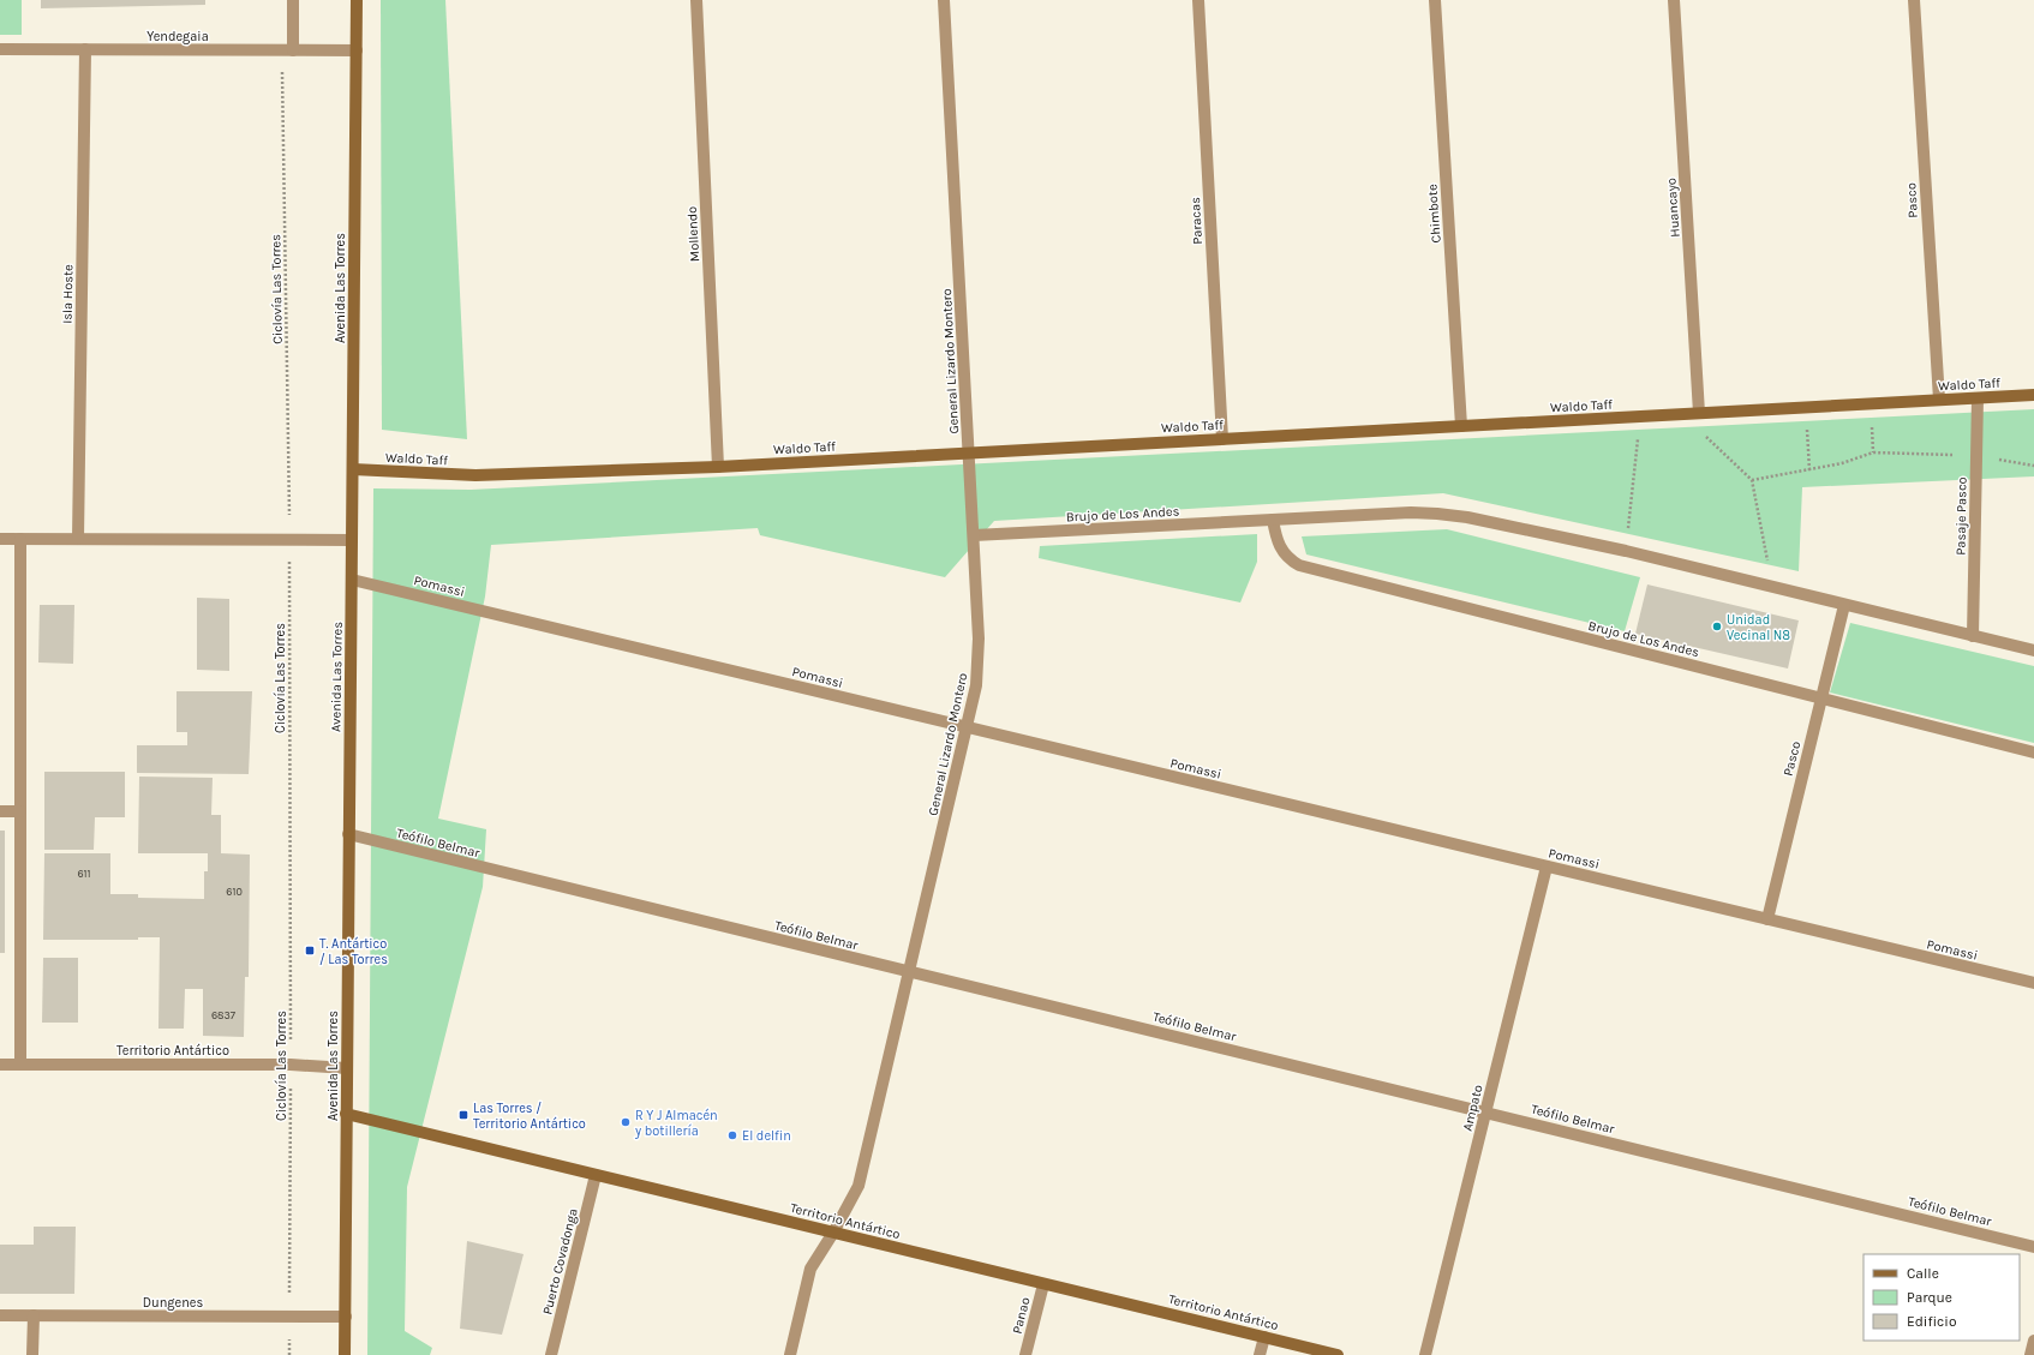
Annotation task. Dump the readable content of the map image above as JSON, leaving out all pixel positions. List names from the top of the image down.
{
  "streets": {
    "street": [
      "Yendegaia",
      "Pasco",
      "Huancayo",
      "Chimbote",
      "Paracas",
      "Mollendo",
      "Avenida Las Torres",
      "Isla Hoste",
      "General Lizardo Montero",
      "Waldo Taff",
      "Brujo de Los Andes",
      "Pasaje Pasco",
      "Pomassi",
      "Teófilo Belmar",
      "Territorio Antártico",
      "Ampato",
      "Puerto Covadonga",
      "Dungenes",
      "Panao"
    ],
    "path": ["Ciclovía Las Torres"]
  },
  "crossings": [
    ["Yendegaia", "Avenida Las Torres"],
    ["Yendegaia", "Ciclovía Las Torres"],
    ["Yendegaia", "Isla Hoste"],
    ["Pasco", "Waldo Taff"],
    ["Pasco", "Brujo de Los Andes"],
    ["Pasco", "Pomassi"],
    ["Huancayo", "Waldo Taff"],
    ["Chimbote", "Waldo Taff"],
    ["Paracas", "Waldo Taff"],
    ["Mollendo", "Waldo Taff"],
    ["Avenida Las Torres", "Waldo Taff"],
    ["Avenida Las Torres", "Pomassi"],
    ["Avenida Las Torres", "Teófilo Belmar"],
    ["Avenida Las Torres", "Territorio Antártico"],
    ["Avenida Las Torres", "Dungenes"],
    ["Ciclovía Las Torres", "Territorio Antártico"],
    ["Ciclovía Las Torres", "Dungenes"],
    ["General Lizardo Montero", "Waldo Taff"],
    ["General Lizardo Montero", "Brujo de Los Andes"],
    ["General Lizardo Montero", "Pomassi"],
    ["General Lizardo Montero", "Teófilo Belmar"],
    ["General Lizardo Montero", "Territorio Antártico"],
    ["Waldo Taff", "Pasaje Pasco"],
    ["Brujo de Los Andes", "Pasaje Pasco"],
    ["Pomassi", "Ampato"],
    ["Teófilo Belmar", "Ampato"],
    ["Territorio Antártico", "Puerto Covadonga"],
    ["Territorio Antártico", "Panao"]
  ],
  "places": {
    "other": ["Unidad Vecinal N8", "R Y J Almacén y botillería", "El delfin"],
    "transit": ["T. Antártico / Las Torres", "Las Torres / Territorio Antártico"]
  },
  "house_numbers": ["611", "610", "6837"],
  "legend": ["Calle", "Parque", "Edificio"]
}
